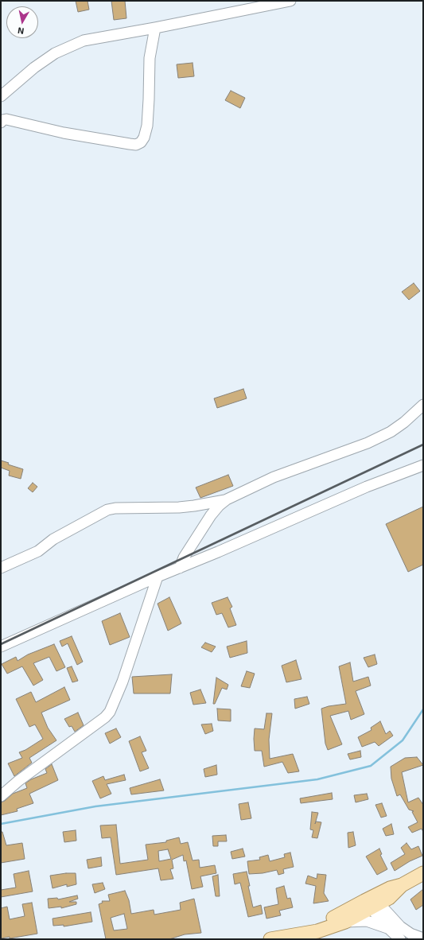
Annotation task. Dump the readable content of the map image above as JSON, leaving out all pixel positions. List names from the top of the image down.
{
  "north": "bottom"
}
